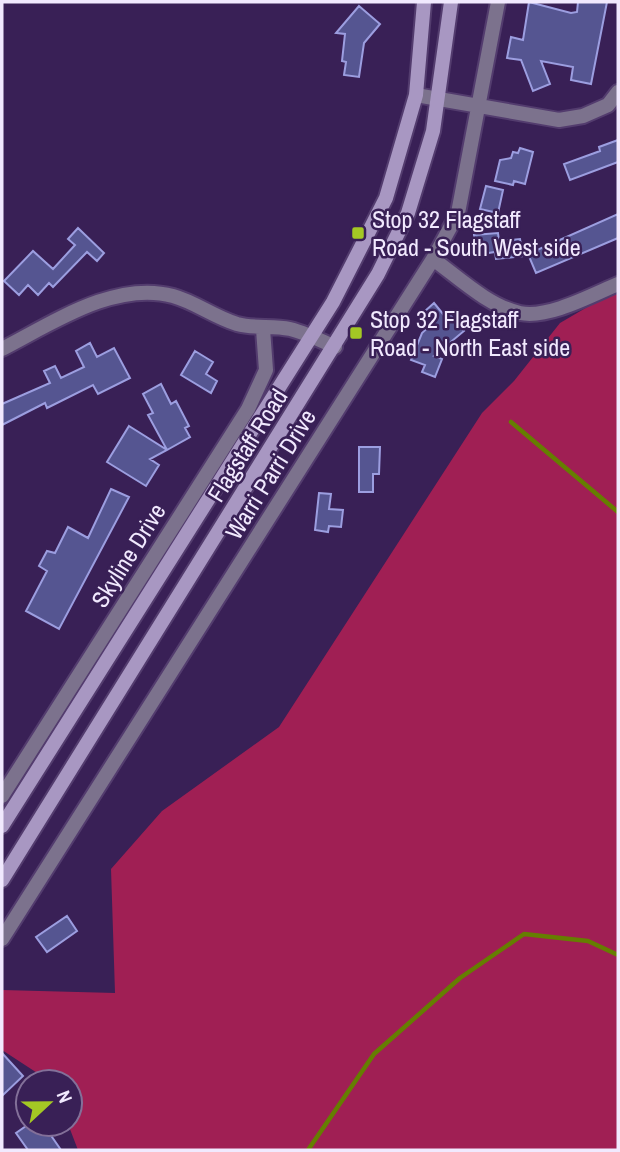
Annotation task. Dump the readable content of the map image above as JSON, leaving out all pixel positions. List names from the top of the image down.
{
  "streets": {
    "main road": ["Flagstaff Road"],
    "street": ["Warri Parri Drive", "Skyline Drive"]
  },
  "places": {
    "transit": ["Stop 32 Flagstaff Road - South West side", "Stop 32 Flagstaff Road - North East side"]
  },
  "north": "right"
}
